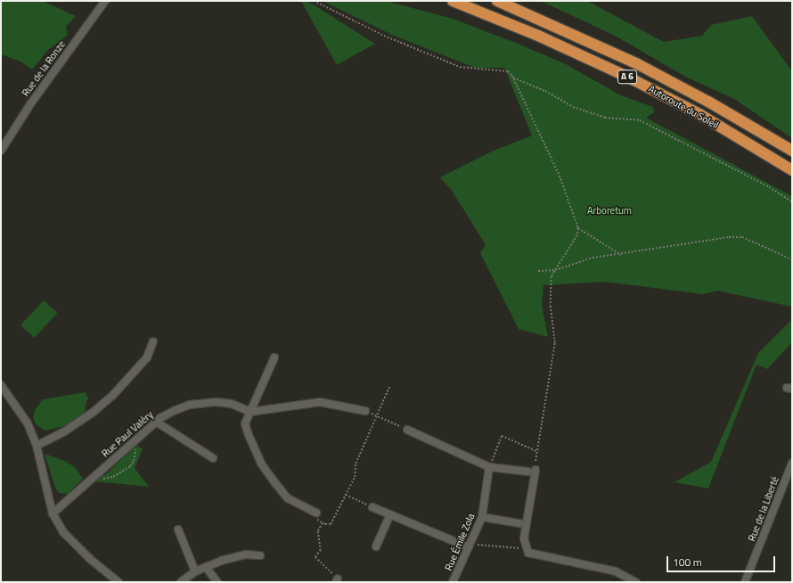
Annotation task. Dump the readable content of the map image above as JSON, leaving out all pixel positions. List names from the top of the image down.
{
  "streets": {
    "highway": ["A 6", "Autoroute du Soleil"],
    "street": [
      "Rue de la Ronze",
      "Rue Paul Valéry",
      "Rue de la Liberté",
      "Rue Émile Zola"
    ]
  },
  "parks": ["Arboretum"],
  "scale_bar": "100 m"
}
